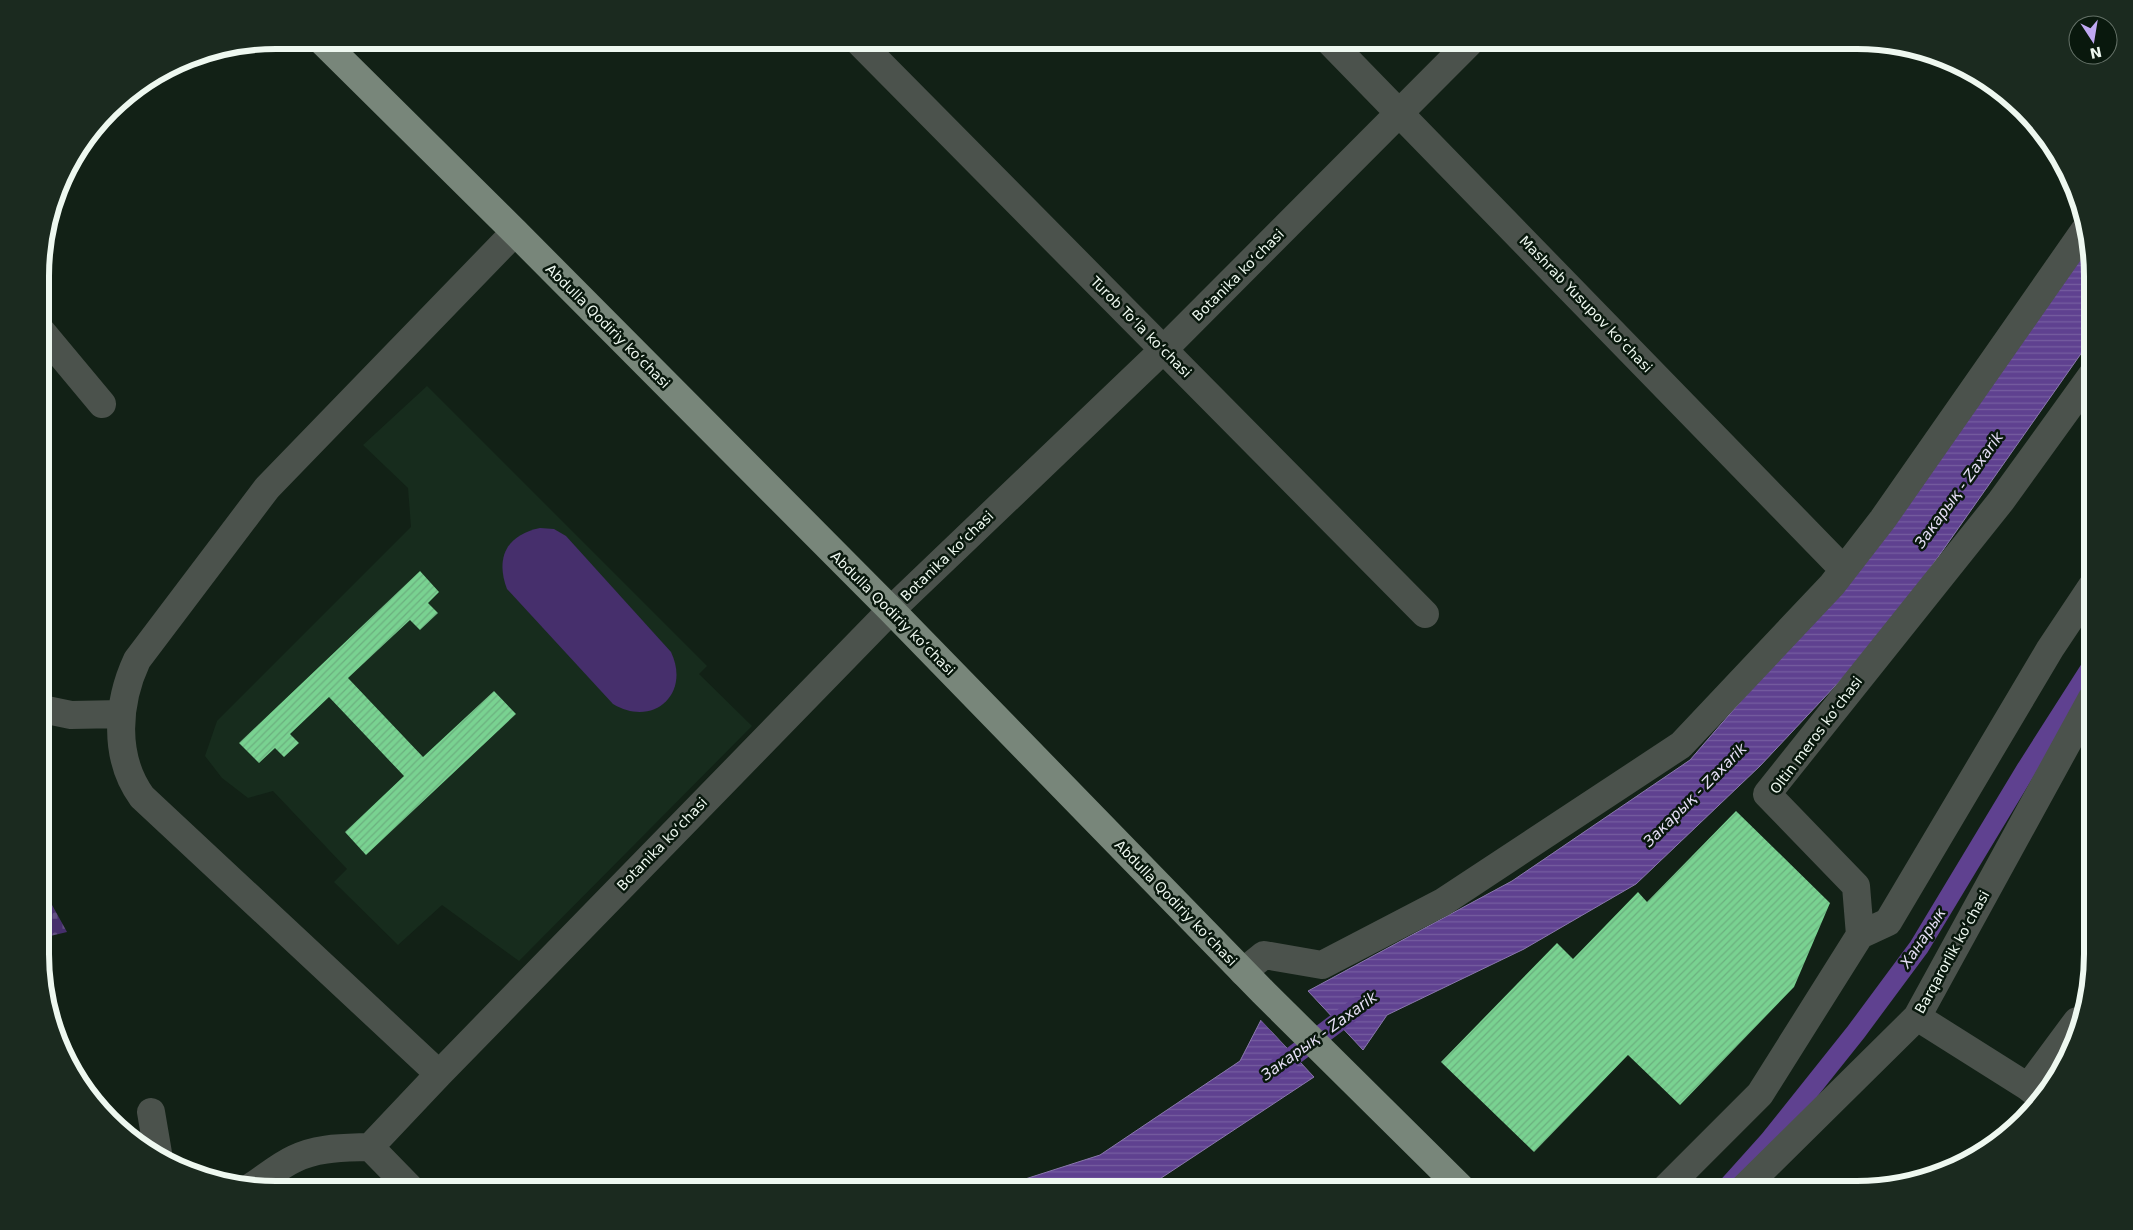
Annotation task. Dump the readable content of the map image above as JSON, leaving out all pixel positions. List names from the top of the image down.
{
  "streets": {
    "main road": ["Abdulla Qodiriy ko‘chasi"],
    "street": [
      "Botanika ko‘chasi",
      "Mashrab Yusupov ko‘chasi",
      "Turob To‘la ko‘chasi",
      "Oltin meros ko‘chasi",
      "Barqarorlik ko‘chasi"
    ]
  },
  "crossings": [
    ["Botanika ko‘chasi", "Mashrab Yusupov ko‘chasi"],
    ["Botanika ko‘chasi", "Abdulla Qodiriy ko‘chasi"],
    ["Botanika ko‘chasi", "Turob To‘la ko‘chasi"]
  ],
  "water": ["Закарық - Zaxarik", "Ханарык"],
  "north": "bottom"
}
